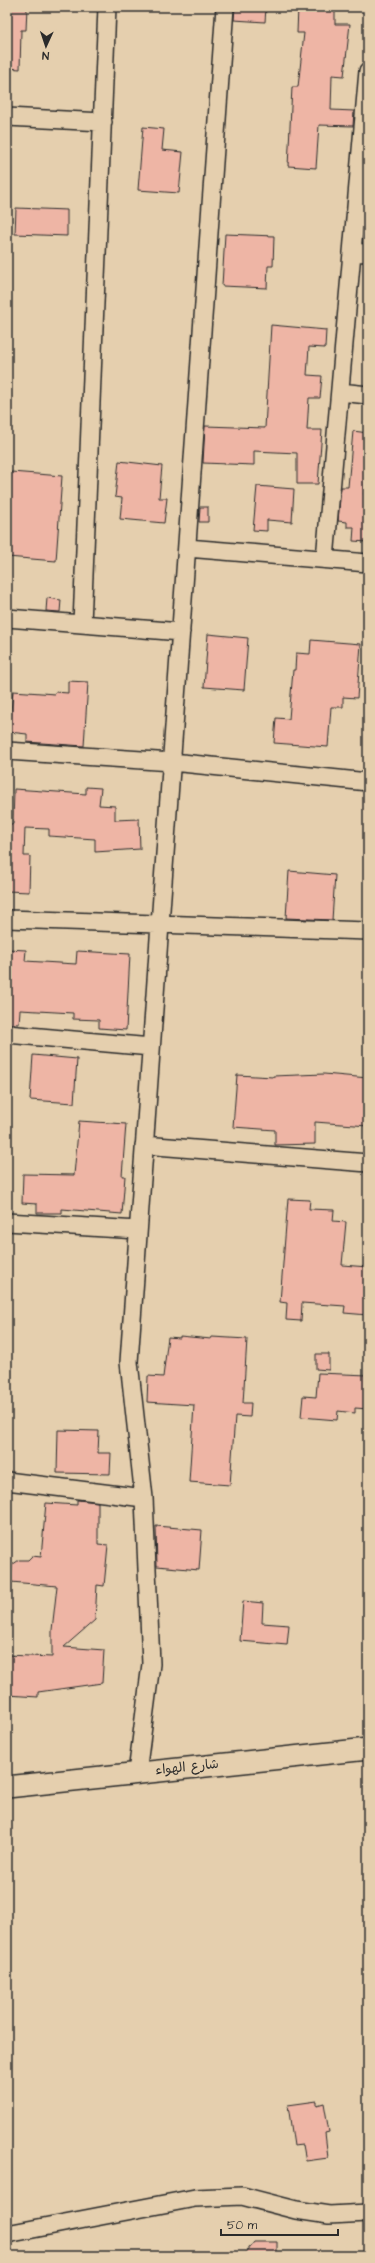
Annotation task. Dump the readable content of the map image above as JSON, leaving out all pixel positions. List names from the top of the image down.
{
  "streets": {
    "street": ["شارع الهواء"]
  },
  "scale_bar": "50 m",
  "north": "bottom"
}
